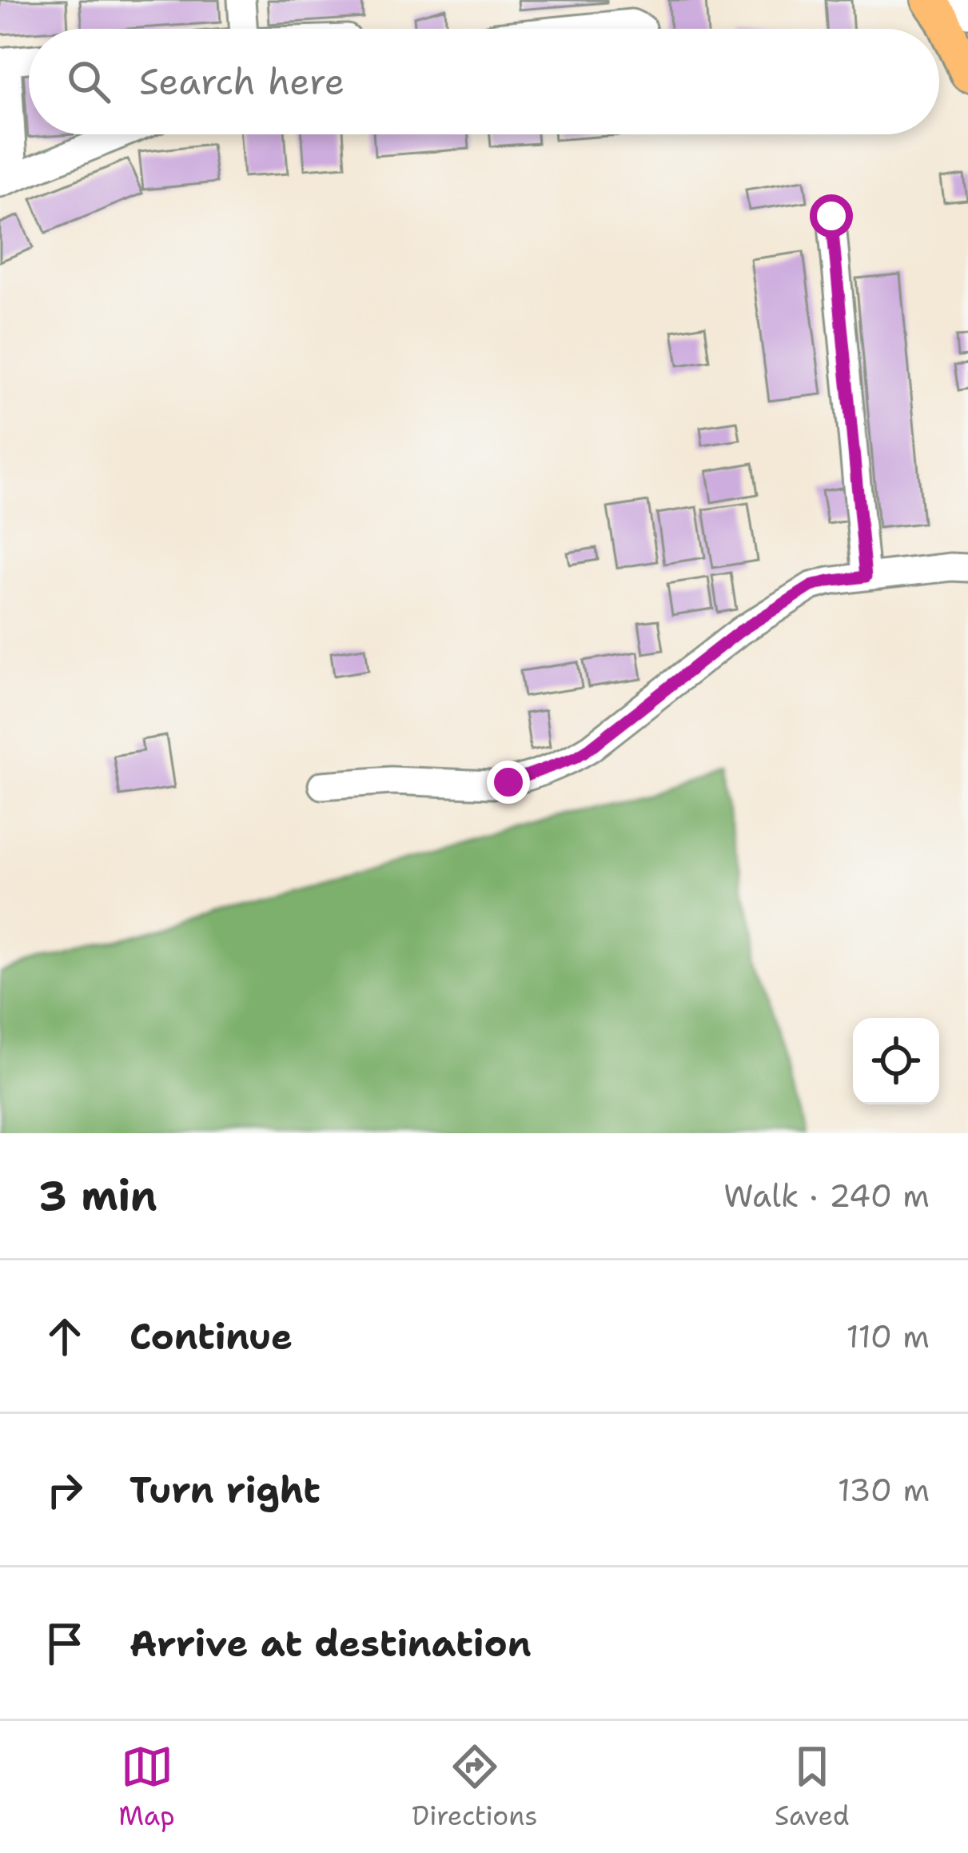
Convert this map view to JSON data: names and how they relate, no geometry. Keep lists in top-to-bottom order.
{
  "page": {
    "search": "Search here",
    "heading": ["3 min", "Walk · 240 m"],
    "list": [
      ["Continue", "110 m"],
      ["Turn right", "130 m"],
      "Arrive at destination"
    ],
    "nav": ["Map", "Directions", "Saved"]
  }
}
